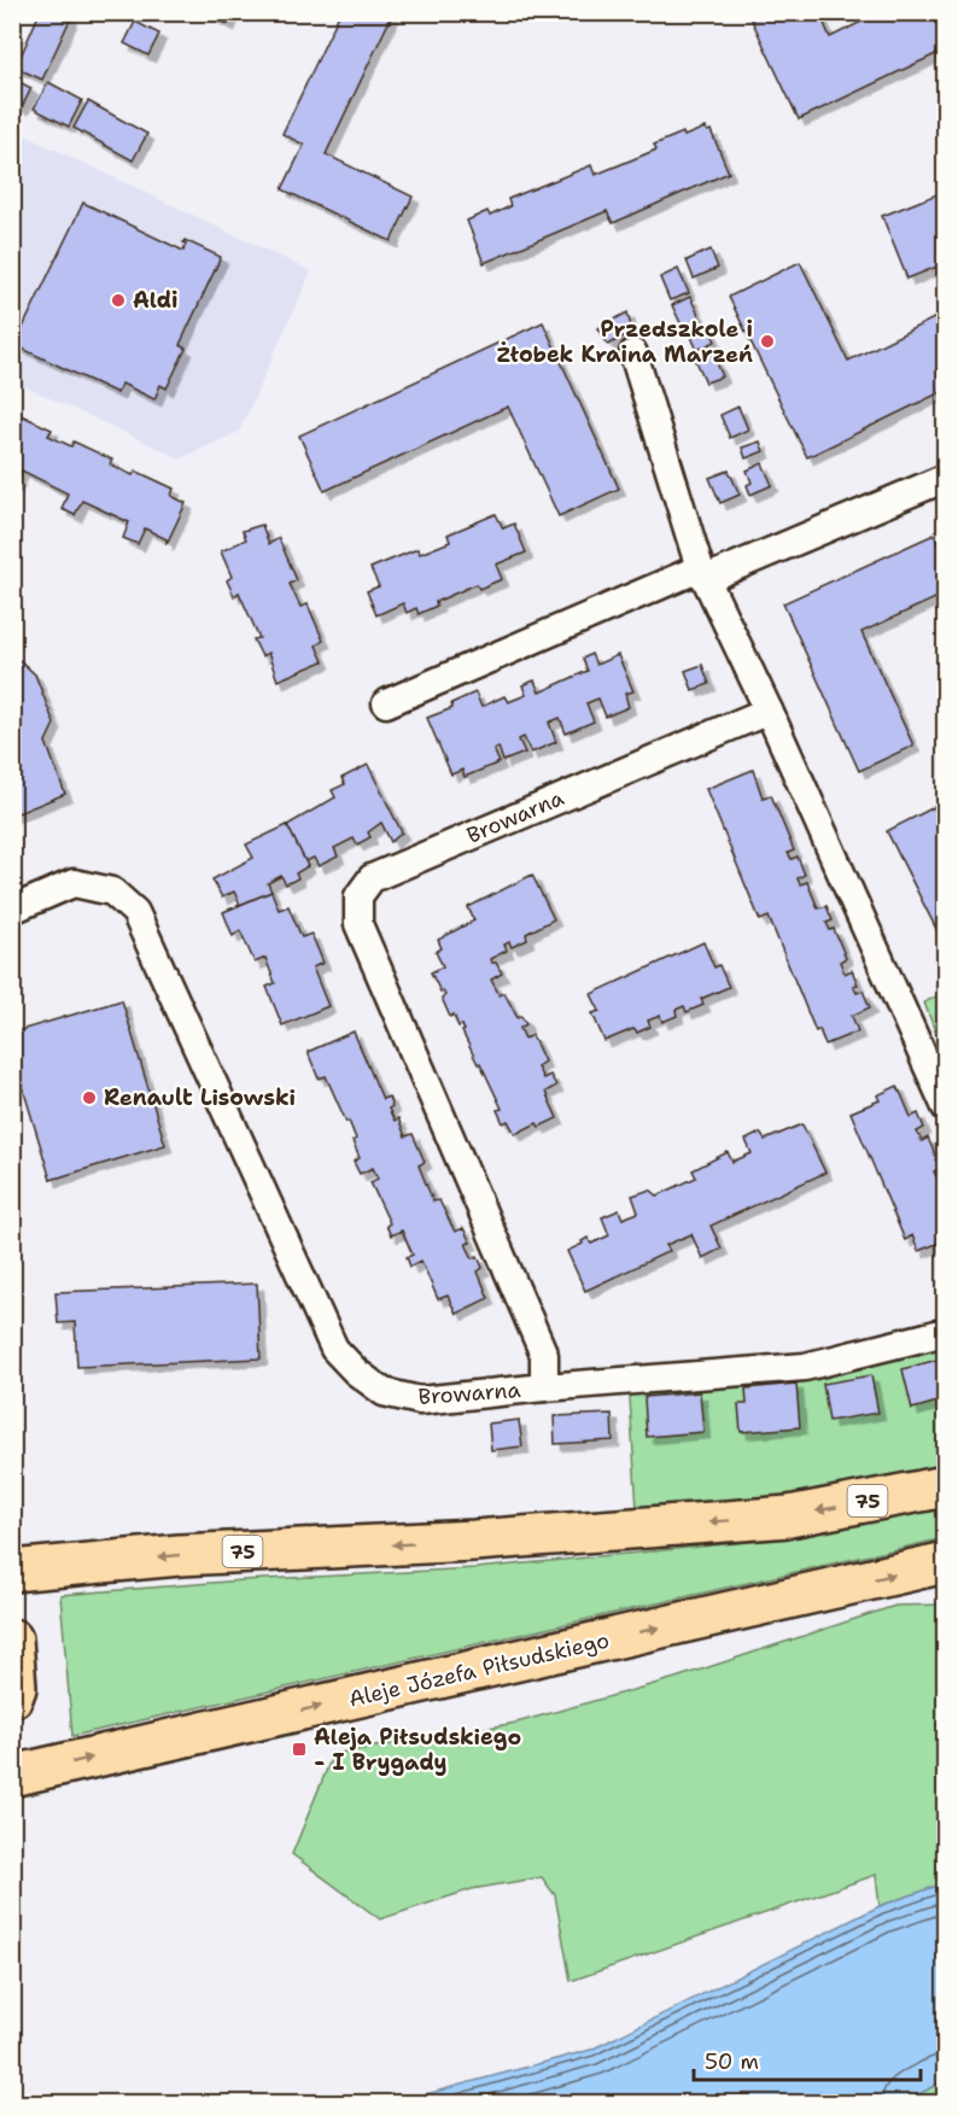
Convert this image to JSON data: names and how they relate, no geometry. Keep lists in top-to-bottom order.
{
  "streets": {
    "main road": ["75", "Aleje Józefa Piłsudskiego"],
    "street": ["Browarna"]
  },
  "places": {
    "other": ["Aldi", "Przedszkole i Żłobek Kraina Marzeń", "Renault Lisowski"],
    "transit": ["Aleja Piłsudskiego - I Brygady"]
  },
  "scale_bar": "50 m"
}
